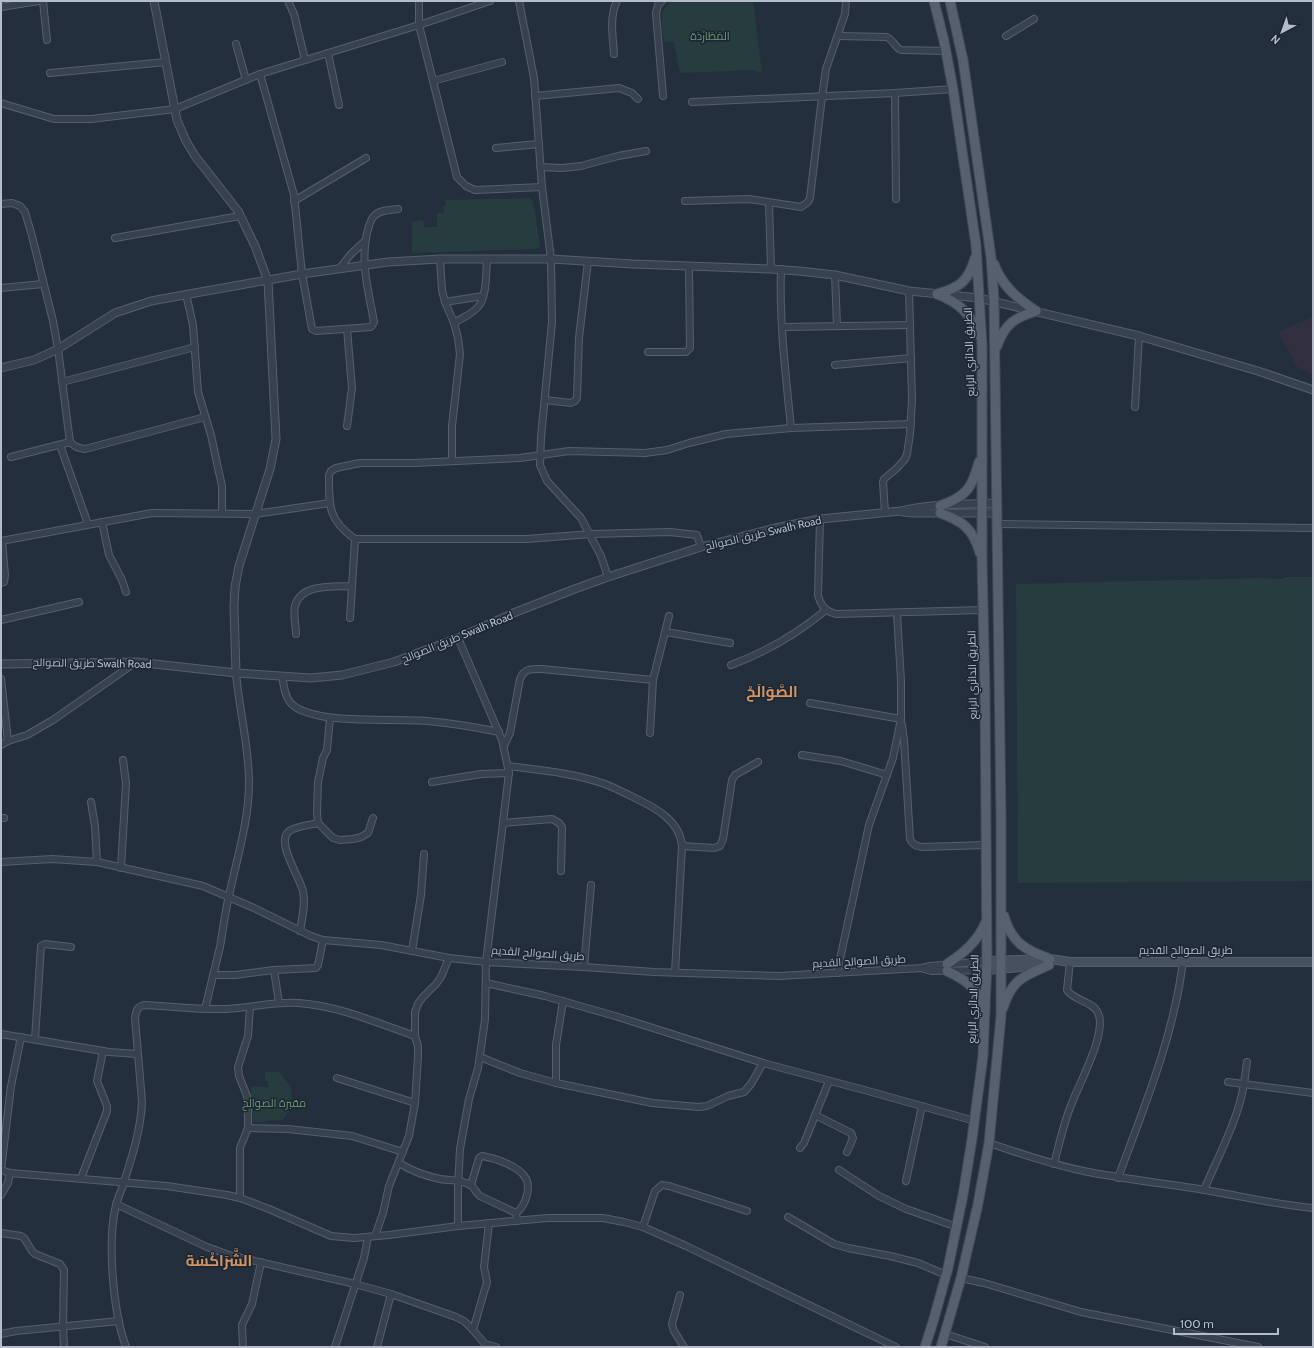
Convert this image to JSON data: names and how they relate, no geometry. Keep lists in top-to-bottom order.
{
  "streets": {
    "main road": ["الطريق الدائري الرابع", "طريق الصوالح القديم"],
    "street": ["طريق الصوالح Swalh Road"]
  },
  "crossings": [
    ["الطريق الدائري الرابع", "طريق الصوالح Swalh Road"],
    ["الطريق الدائري الرابع", "طريق الصوالح القديم"],
    ["طريق الصوالح Swalh Road", "طريق الصوالح القديم"]
  ],
  "districts": ["الصَّوَالَحْ", "الشَّرَاكْسَة"],
  "parks": ["المَطَارْدَة", "مقبرة الصوالح"],
  "scale_bar": "100 m",
  "north": "bottom left"
}
